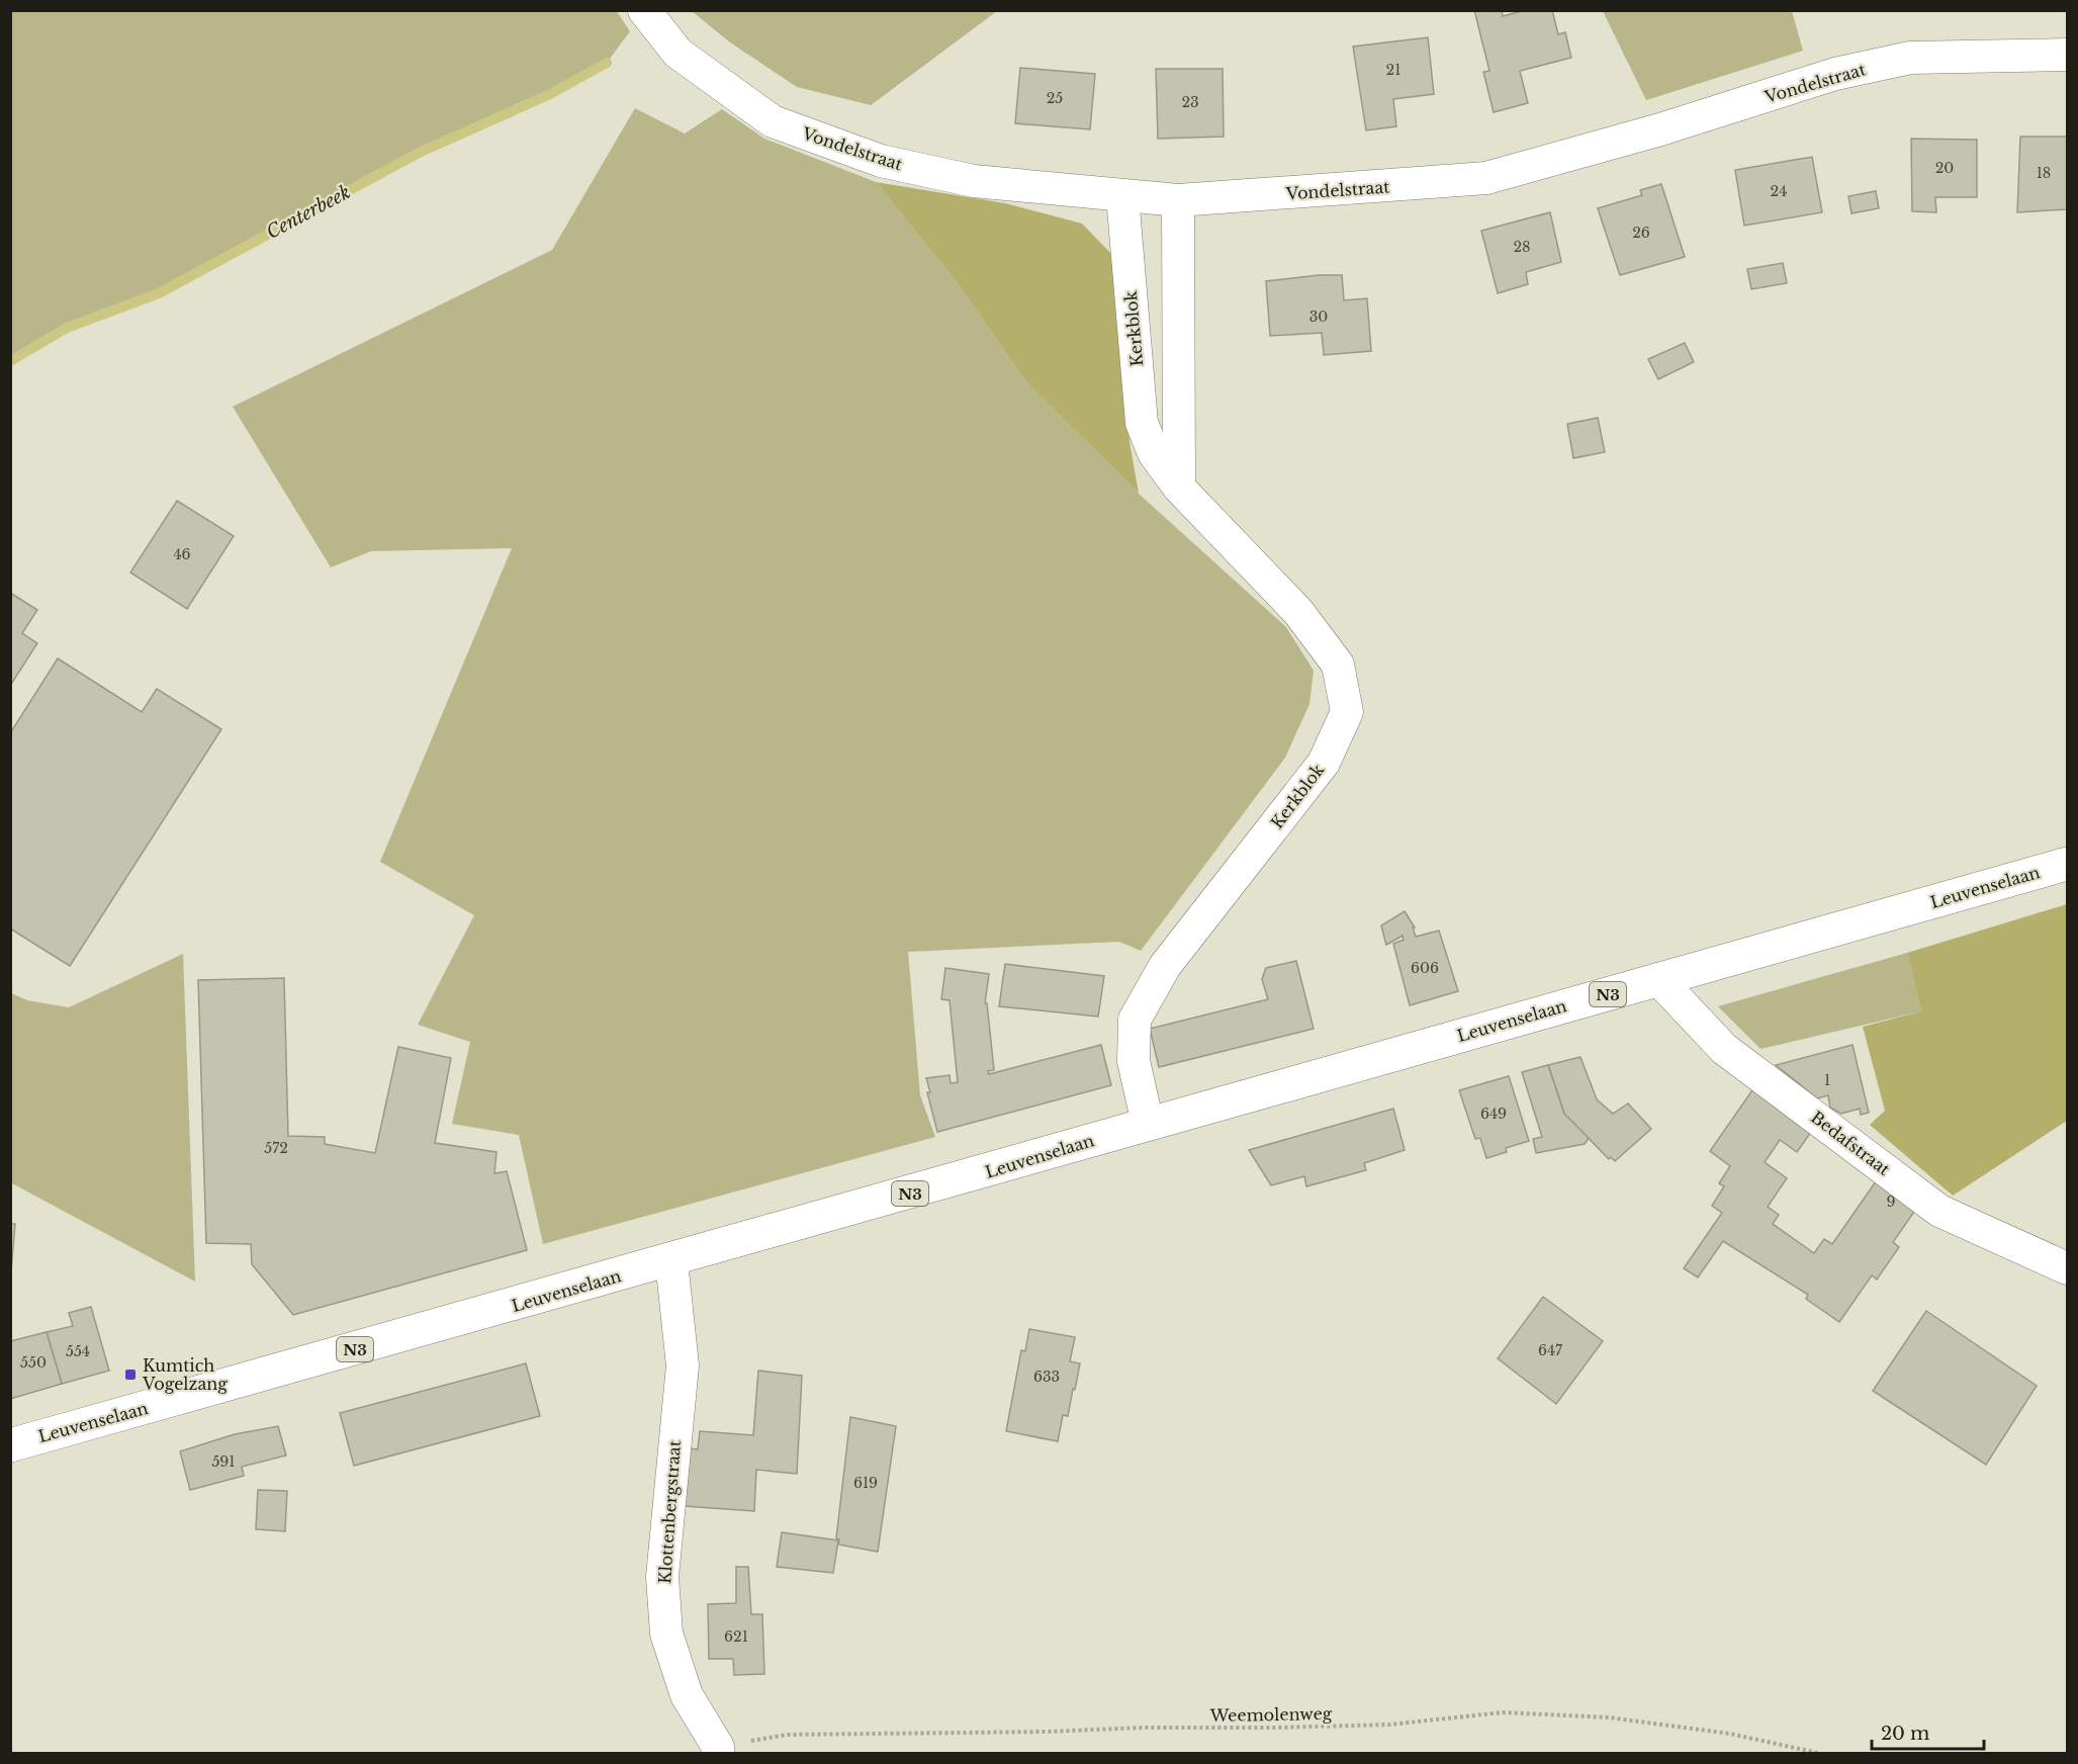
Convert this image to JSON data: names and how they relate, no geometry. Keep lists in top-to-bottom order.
{
  "streets": {
    "main road": ["Leuvenselaan", "N3"],
    "street": [
      "Vondelstraat",
      "Kerkblok",
      "Bedafstraat",
      "Klottenbergstraat"
    ],
    "path": ["Weemolenweg"]
  },
  "crossings": [
    ["Vondelstraat", "Kerkblok"],
    ["Kerkblok", "Leuvenselaan"],
    ["Leuvenselaan", "Bedafstraat"],
    ["Leuvenselaan", "Klottenbergstraat"],
    ["Klottenbergstraat", "Weemolenweg"]
  ],
  "water": ["Centerbeek"],
  "places": {
    "transit": ["Kumtich Vogelzang"]
  },
  "house_numbers": [
    "21",
    "25",
    "23",
    "20",
    "18",
    "24",
    "26",
    "28",
    "30",
    "46",
    "606",
    "1",
    "649",
    "572",
    "9",
    "647",
    "554",
    "550",
    "633",
    "591",
    "619",
    "621"
  ],
  "scale_bar": "20 m"
}
